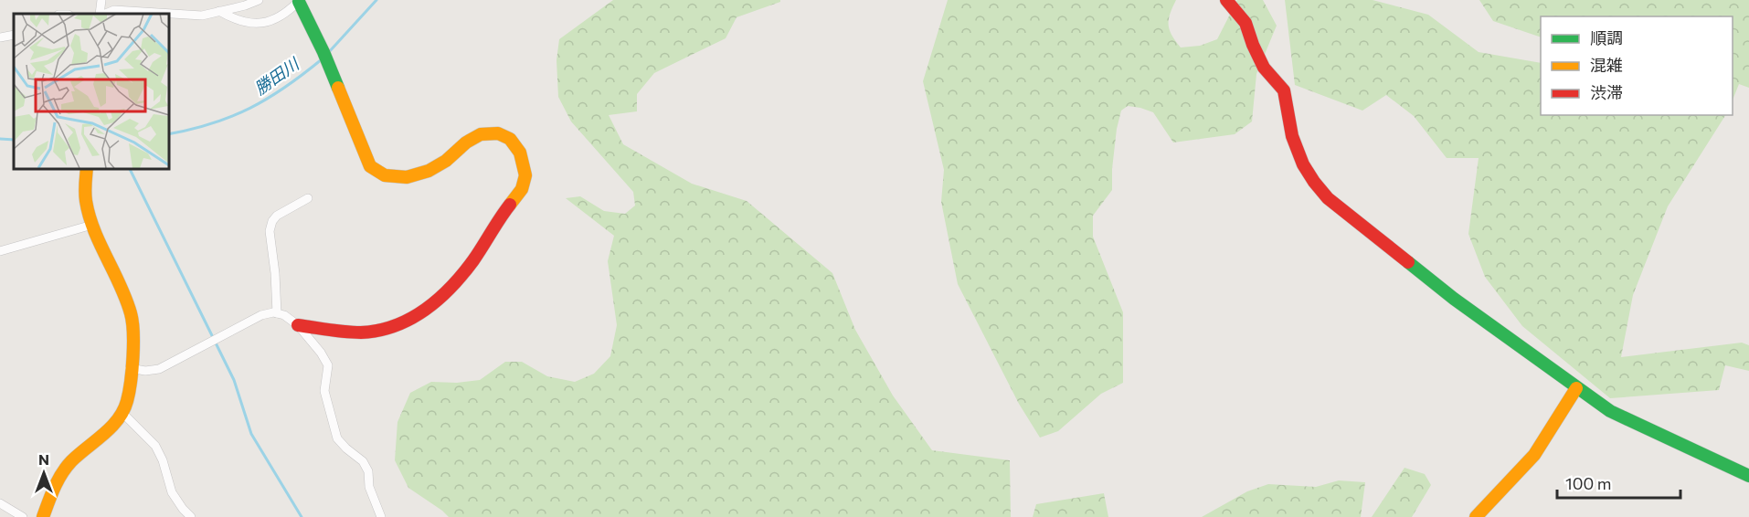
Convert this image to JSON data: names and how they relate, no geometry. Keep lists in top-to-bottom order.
{
  "water": ["勝田川"],
  "legend": ["順調", "混雑", "渋滞"],
  "scale_bar": "100 m",
  "north": "top"
}
